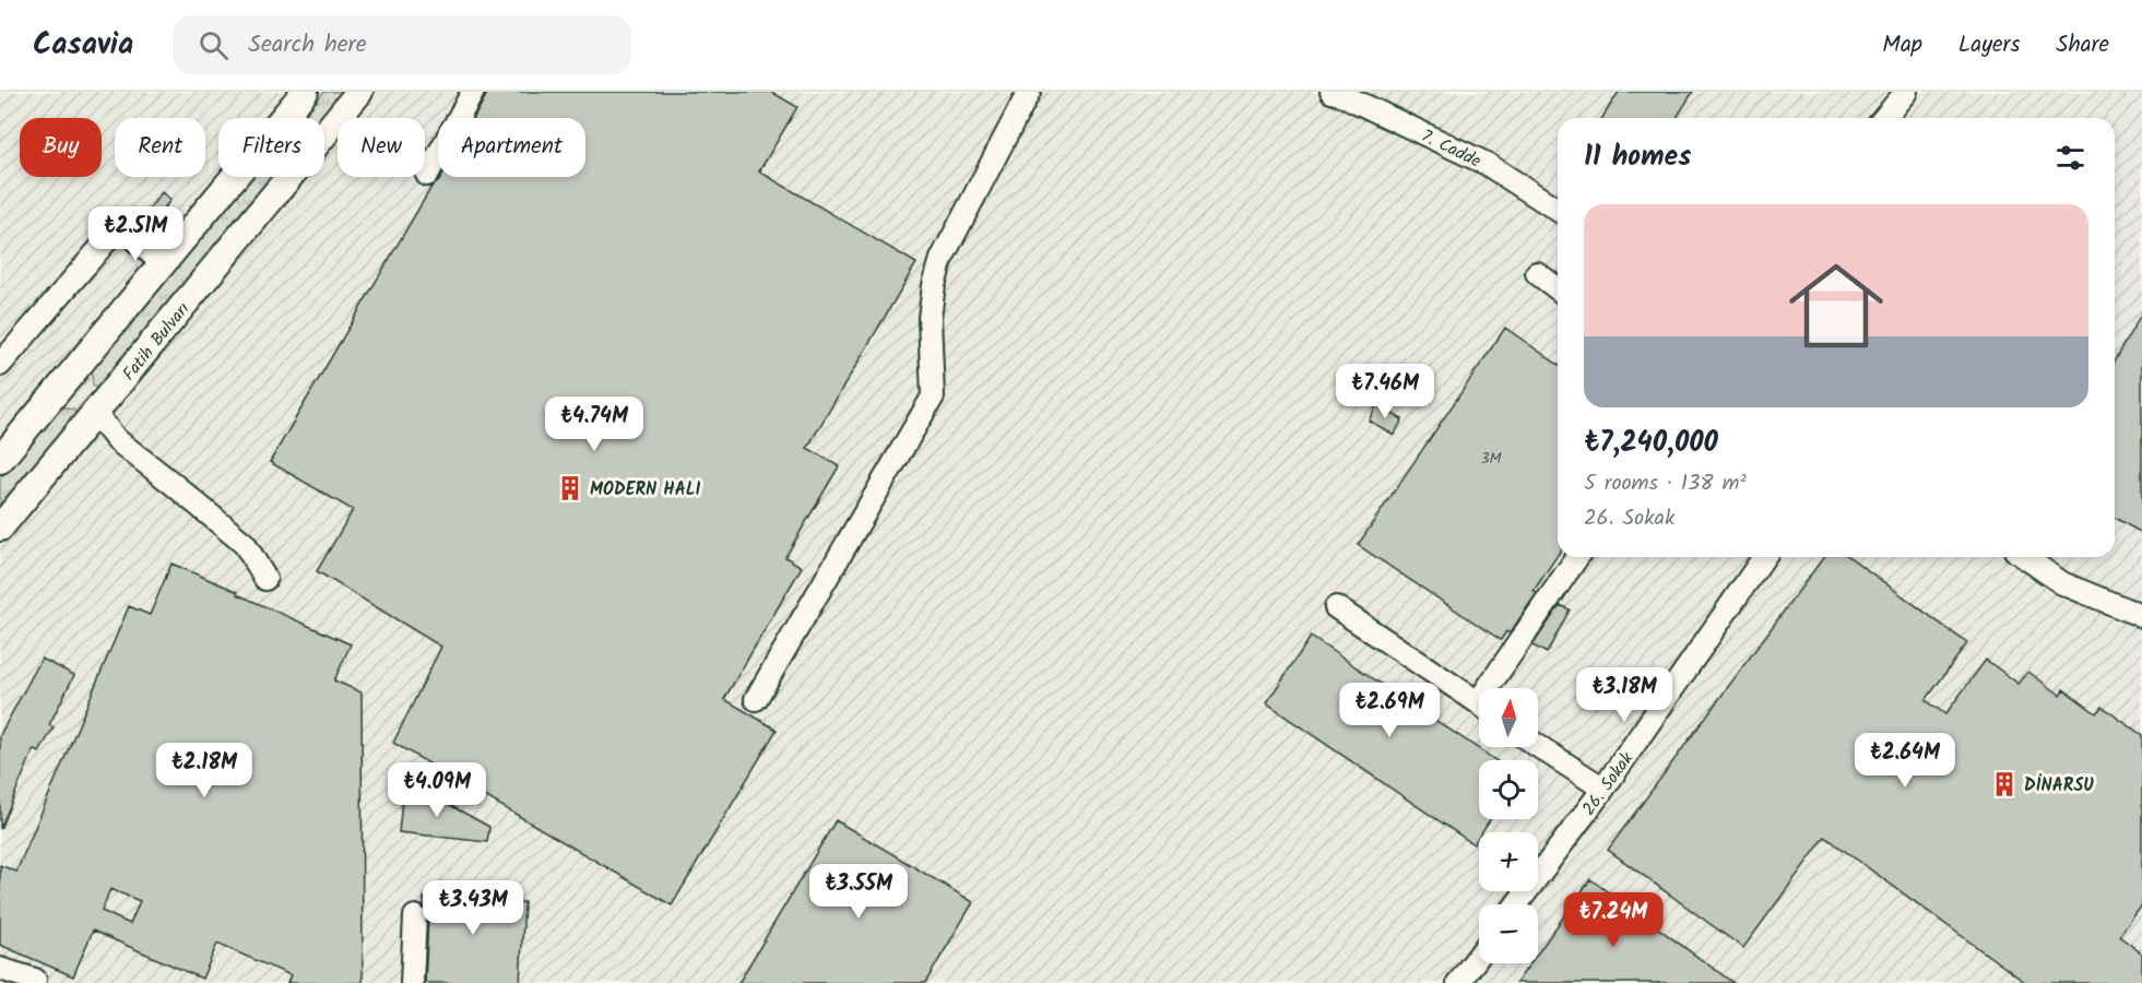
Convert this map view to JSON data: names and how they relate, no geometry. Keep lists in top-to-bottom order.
{
  "streets": {
    "main road": ["Fatih Bulvarı"],
    "street": ["7. Cadde", "26. Sokak"]
  },
  "places": {
    "building": ["MODERN HALI", "DİNARSU"]
  },
  "house_numbers": ["3M"],
  "north": "top",
  "page": {
    "header": "Casavia",
    "search": "Search here",
    "nav": ["Map", "Layers", "Share"],
    "chip": [
      "Buy",
      "Rent",
      "Filters",
      "New",
      "Apartment"
    ],
    "heading": "11 homes",
    "list": [
      {
        "name": "₺7,240,000",
        "note": "5 rooms · 138 m² · 26. Sokak"
      }
    ],
    "price": [
      "₺2.51M",
      "₺7.46M",
      "₺4.74M",
      "₺3.18M",
      "₺2.69M",
      "₺2.64M",
      "₺2.18M",
      "₺4.09M",
      "₺3.55M",
      "₺3.43M",
      "₺7.24M"
    ],
    "map_buttons": ["+", "−"]
  }
}
